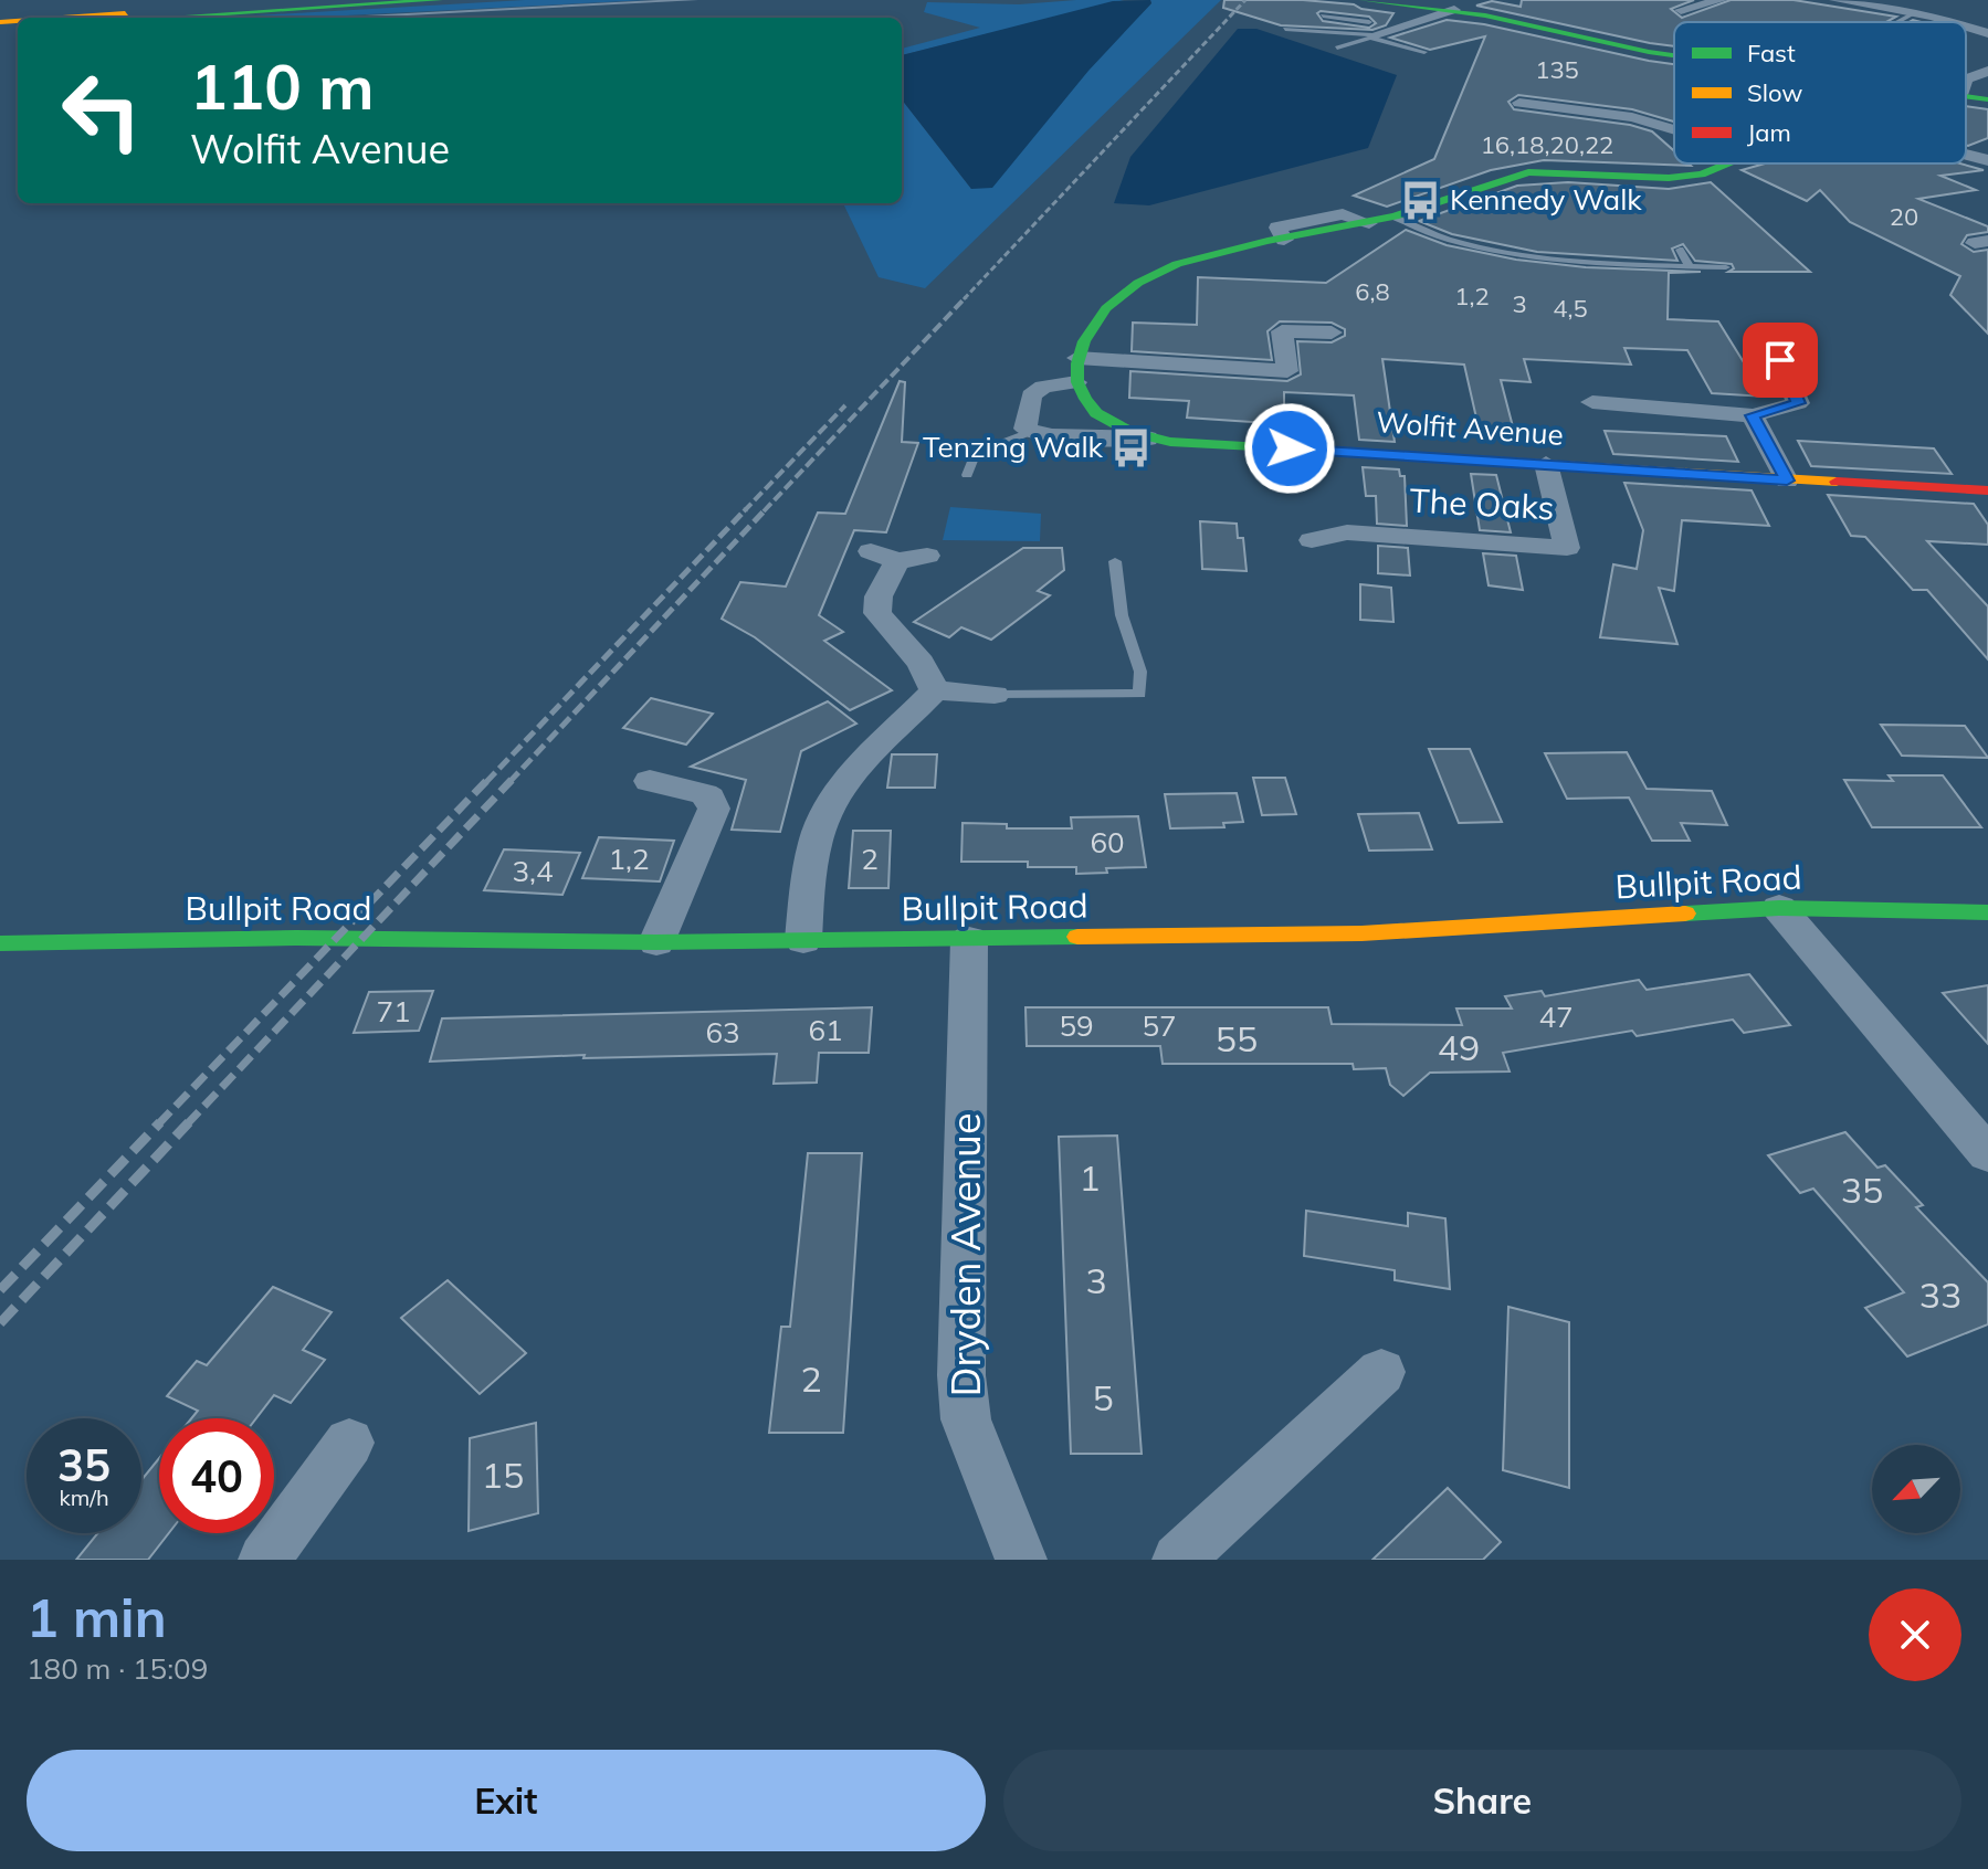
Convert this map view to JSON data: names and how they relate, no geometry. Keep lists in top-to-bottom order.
{
  "streets": {
    "main road": ["Wolfit Avenue", "Bullpit Road"],
    "street": ["The Oaks", "Dryden Avenue"]
  },
  "crossings": [
    ["Wolfit Avenue", "The Oaks"],
    ["Bullpit Road", "Dryden Avenue"]
  ],
  "places": {
    "bus stop": ["Kennedy Walk", "Tenzing Walk"]
  },
  "house_numbers": [
    "135",
    "16,18,20,22",
    "20",
    "6,8",
    "1,2",
    "3",
    "4,5",
    "60",
    "1,2",
    "2",
    "3,4",
    "71",
    "47",
    "59",
    "57",
    "61",
    "63",
    "55",
    "49",
    "1",
    "35",
    "3",
    "33",
    "2",
    "5",
    "15"
  ],
  "legend": ["Fast", "Slow", "Jam"],
  "north": "bottom left",
  "page": {
    "turn": ["110 m", "Wolfit Avenue"],
    "speed": "35 km/h",
    "limit": "40",
    "heading": ["1 min", "180 m · 15:09"],
    "buttons": ["Exit", "Share"]
  }
}
